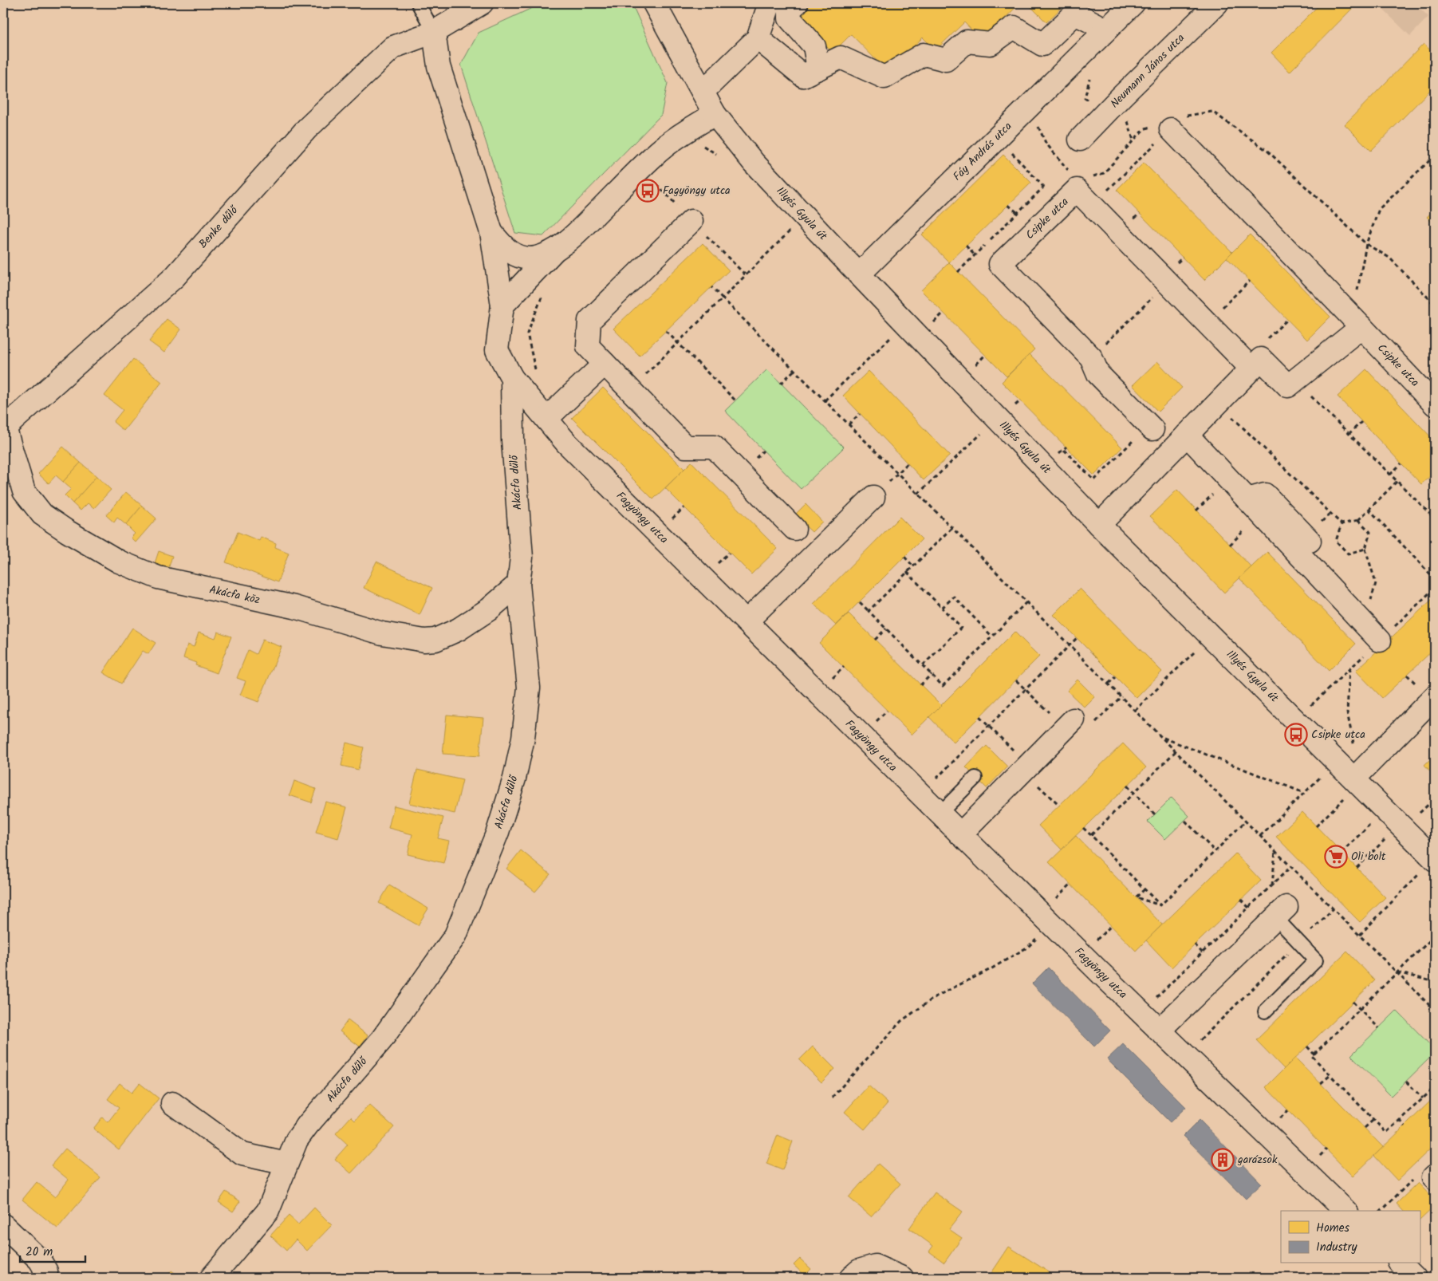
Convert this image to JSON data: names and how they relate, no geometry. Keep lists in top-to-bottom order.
{
  "streets": {
    "street": [
      "Neumann János utca",
      "Fáy András utca",
      "Illyés Gyula út",
      "Csipke utca",
      "Benke dűlő",
      "Akácfa dűlő",
      "Fagyöngy utca",
      "Akácfa köz"
    ]
  },
  "crossings": [
    ["Fáy András utca", "Illyés Gyula út"],
    ["Benke dűlő", "Akácfa köz"],
    ["Akácfa dűlő", "Fagyöngy utca"],
    ["Akácfa dűlő", "Akácfa köz"]
  ],
  "places": {
    "bus stop": ["Fagyöngy utca", "Csipke utca"],
    "supermarket": ["Oli bolt"],
    "building": ["garázsok"]
  },
  "legend": ["Homes", "Industry"],
  "scale_bar": "20 m"
}
